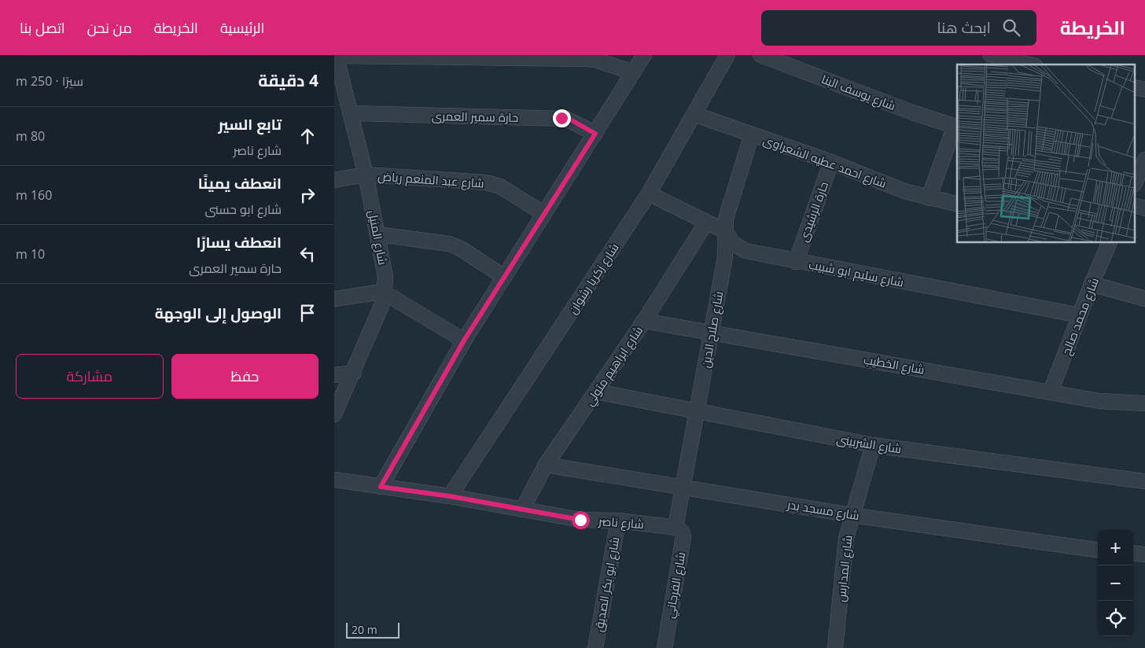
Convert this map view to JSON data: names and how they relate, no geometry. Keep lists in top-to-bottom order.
{
  "streets": {
    "street": [
      "شارع يوسف البنا",
      "حارة سمير العمرى",
      "شارع احمد عطيه الشعراوى",
      "شارع عبد المنعم رياض",
      "حارة الرشيدى",
      "شارع المنيل",
      "شارع سليم ابو شبيب",
      "شارع زكريا رشوان",
      "شارع محمد صالح",
      "شارع صلاح الدين",
      "شارع الخطيب",
      "شارع ابراهيم متولي",
      "شارع الشربينى",
      "شارع مسجد بدر",
      "شارع ناصر",
      "شارع المدارس",
      "شارع ابو بكر الصديق",
      "شارع الفرجاني"
    ]
  },
  "crossings": [
    ["حارة سمير العمرى", "شارع المنيل"],
    ["شارع احمد عطيه الشعراوى", "حارة الرشيدى"],
    ["شارع احمد عطيه الشعراوى", "شارع زكريا رشوان"],
    ["شارع احمد عطيه الشعراوى", "شارع صلاح الدين"],
    ["شارع عبد المنعم رياض", "شارع المنيل"],
    ["حارة الرشيدى", "شارع سليم ابو شبيب"],
    ["شارع سليم ابو شبيب", "شارع زكريا رشوان"],
    ["شارع سليم ابو شبيب", "شارع محمد صالح"],
    ["شارع سليم ابو شبيب", "شارع صلاح الدين"],
    ["شارع سليم ابو شبيب", "شارع ابراهيم متولي"],
    ["شارع زكريا رشوان", "شارع ناصر"],
    ["شارع محمد صالح", "شارع الخطيب"],
    ["شارع صلاح الدين", "شارع الخطيب"],
    ["شارع صلاح الدين", "شارع الشربينى"],
    ["شارع صلاح الدين", "شارع مسجد بدر"],
    ["شارع صلاح الدين", "شارع ناصر"],
    ["شارع صلاح الدين", "شارع الفرجاني"],
    ["شارع الخطيب", "شارع ابراهيم متولي"],
    ["شارع ابراهيم متولي", "شارع الشربينى"],
    ["شارع ابراهيم متولي", "شارع مسجد بدر"],
    ["شارع ابراهيم متولي", "شارع ناصر"],
    ["شارع الشربينى", "شارع المدارس"],
    ["شارع مسجد بدر", "شارع المدارس"],
    ["شارع ناصر", "شارع ابو بكر الصديق"],
    ["شارع ناصر", "شارع الفرجاني"]
  ],
  "scale_bar": "20 m",
  "page": {
    "header": "الخريطة",
    "search": "ابحث هنا",
    "nav": [
      "الرئيسية",
      "الخريطة",
      "من نحن",
      "اتصل بنا"
    ],
    "heading": ["4 دقيقة", "سيرًا · 250 m"],
    "list": [
      ["تابع السير", "شارع ناصر", "80 m"],
      ["انعطف يمينًا", "شارع ابو حسنى", "160 m"],
      ["انعطف يسارًا", "حارة سمير العمرى", "10 m"],
      "الوصول إلى الوجهة"
    ],
    "buttons": ["حفظ", "مشاركة"],
    "map_buttons": ["+", "−"],
    "scale": "20 m"
  }
}
